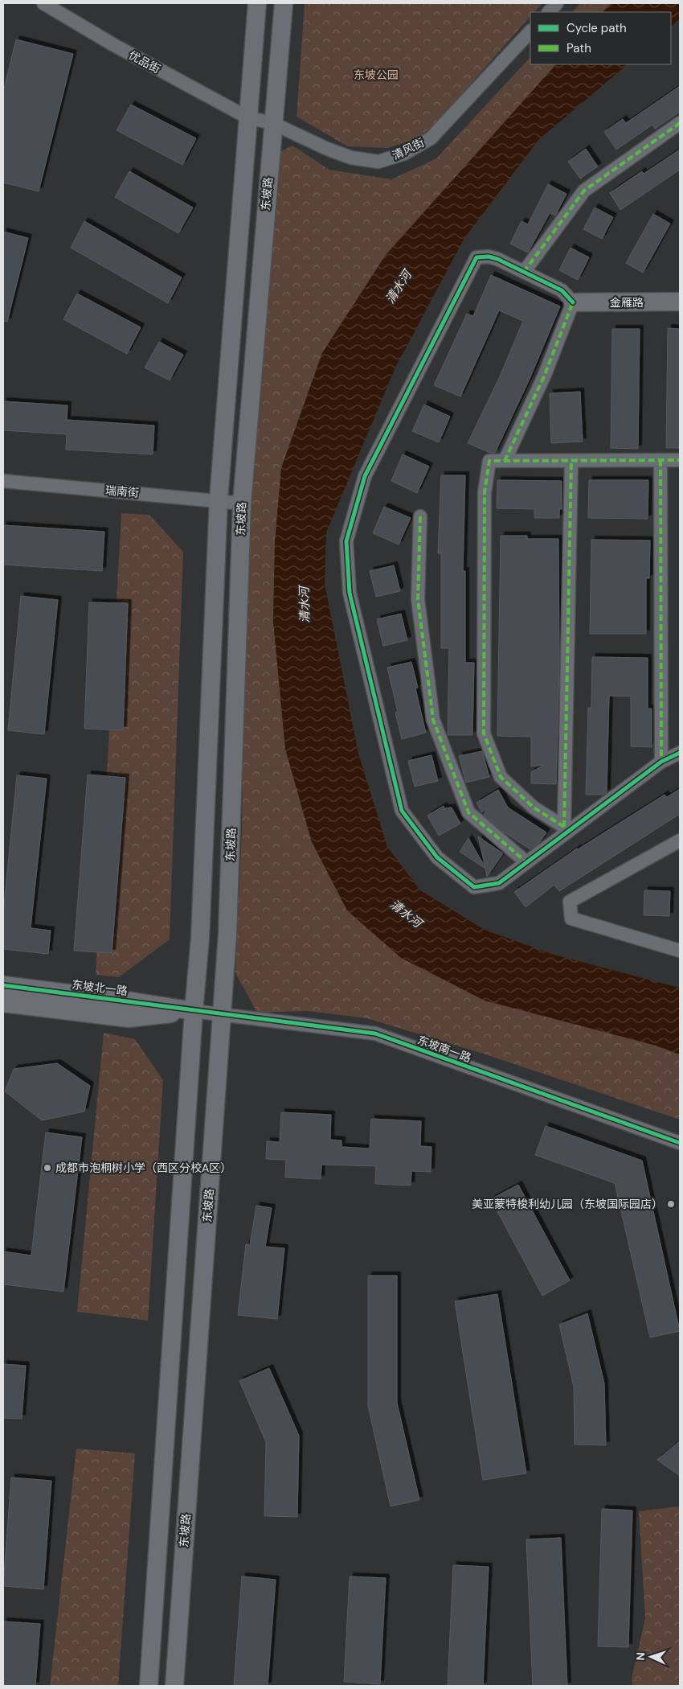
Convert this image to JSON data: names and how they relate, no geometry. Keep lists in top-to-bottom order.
{
  "streets": {
    "main road": ["东坡路", "金雁路", "东坡北一路"],
    "street": [
      "优品街",
      "清风街",
      "瑞南街",
      "东坡南一路"
    ]
  },
  "crossings": [
    ["优品街", "清风街"],
    ["优品街", "东坡路"],
    ["清风街", "东坡路"],
    ["东坡路", "瑞南街"],
    ["东坡路", "东坡北一路"],
    ["东坡路", "东坡南一路"],
    ["东坡北一路", "东坡南一路"]
  ],
  "water": ["清水河"],
  "parks": ["东坡公园"],
  "places": ["成都市泡桐树小学（西区分校A区）", "美亚蒙特梭利幼儿园（东坡国际园店）"],
  "legend": ["Cycle path", "Path"],
  "north": "left"
}
